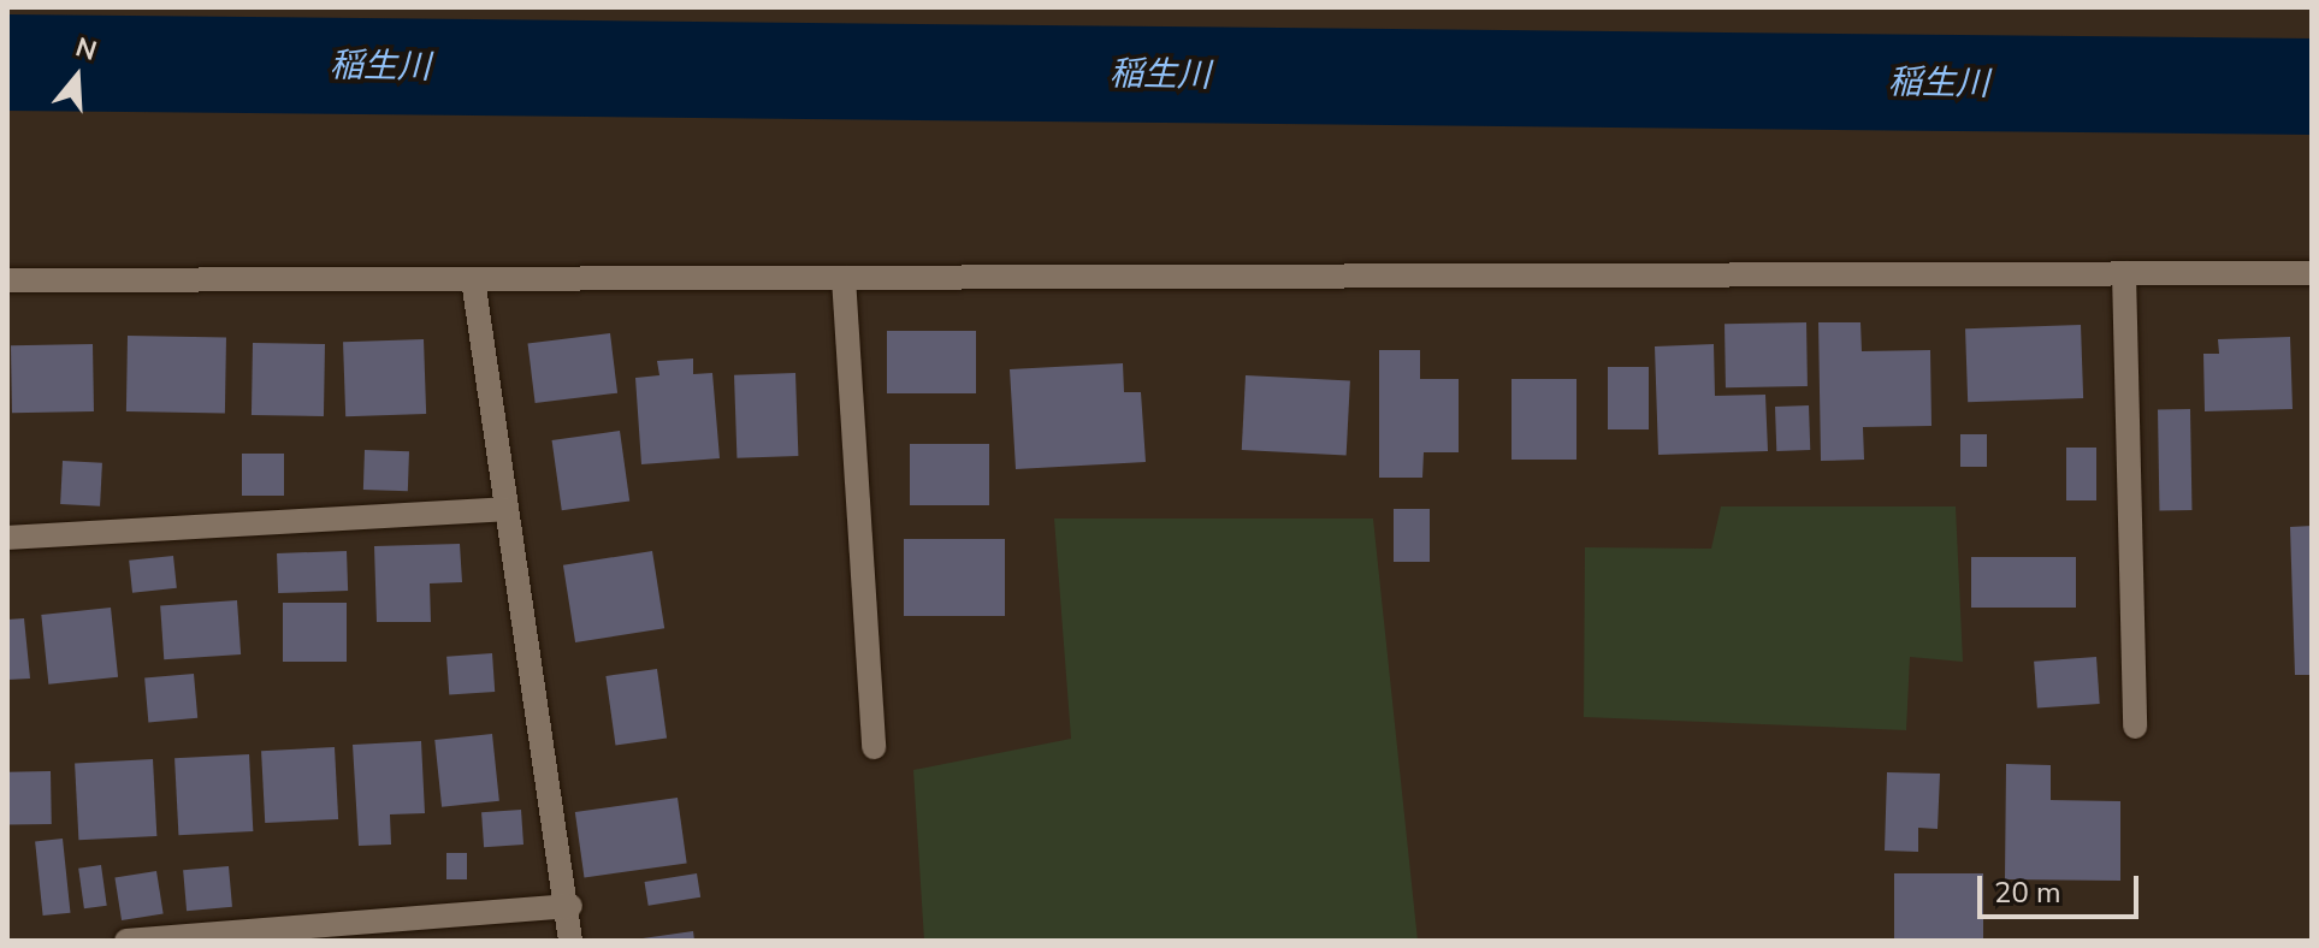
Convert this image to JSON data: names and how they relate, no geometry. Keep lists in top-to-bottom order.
{
  "water": ["稲生川"],
  "scale_bar": "20 m",
  "north": "top"
}
